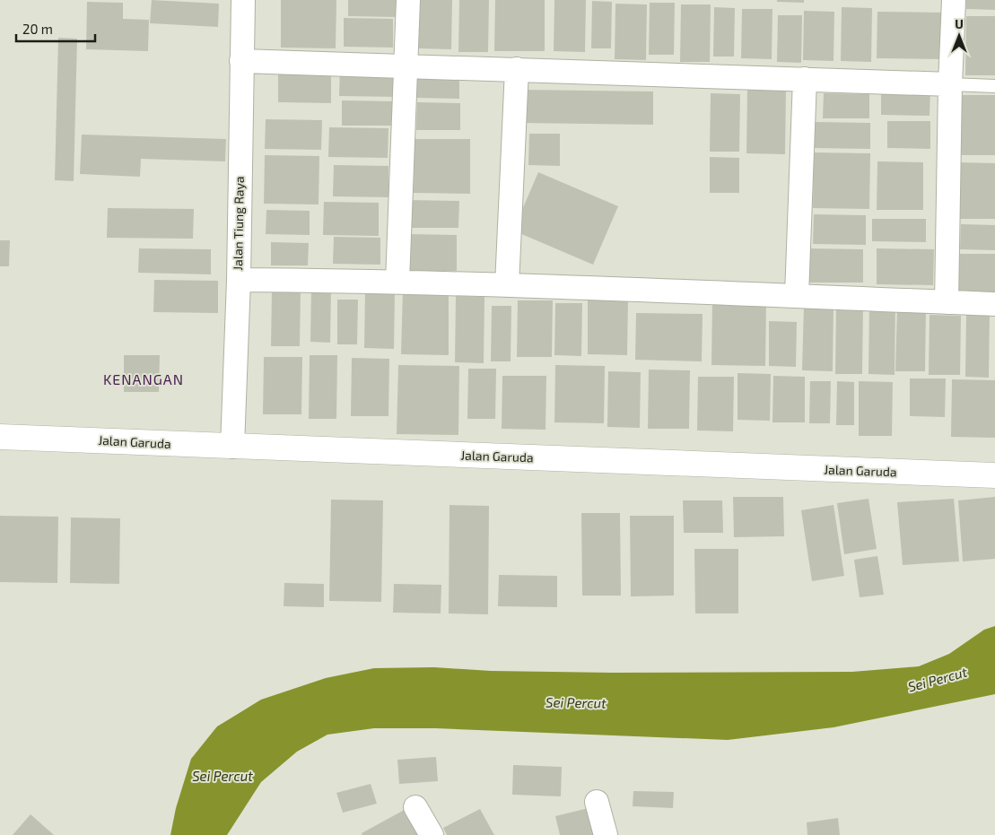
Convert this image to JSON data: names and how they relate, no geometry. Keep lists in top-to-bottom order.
{
  "streets": {
    "street": ["Jalan Tiung Raya", "Jalan Garuda"]
  },
  "crossings": [
    ["Jalan Tiung Raya", "Jalan Garuda"]
  ],
  "districts": ["KENANGAN"],
  "water": ["Sei Percut"],
  "scale_bar": "20 m",
  "north": "top"
}
